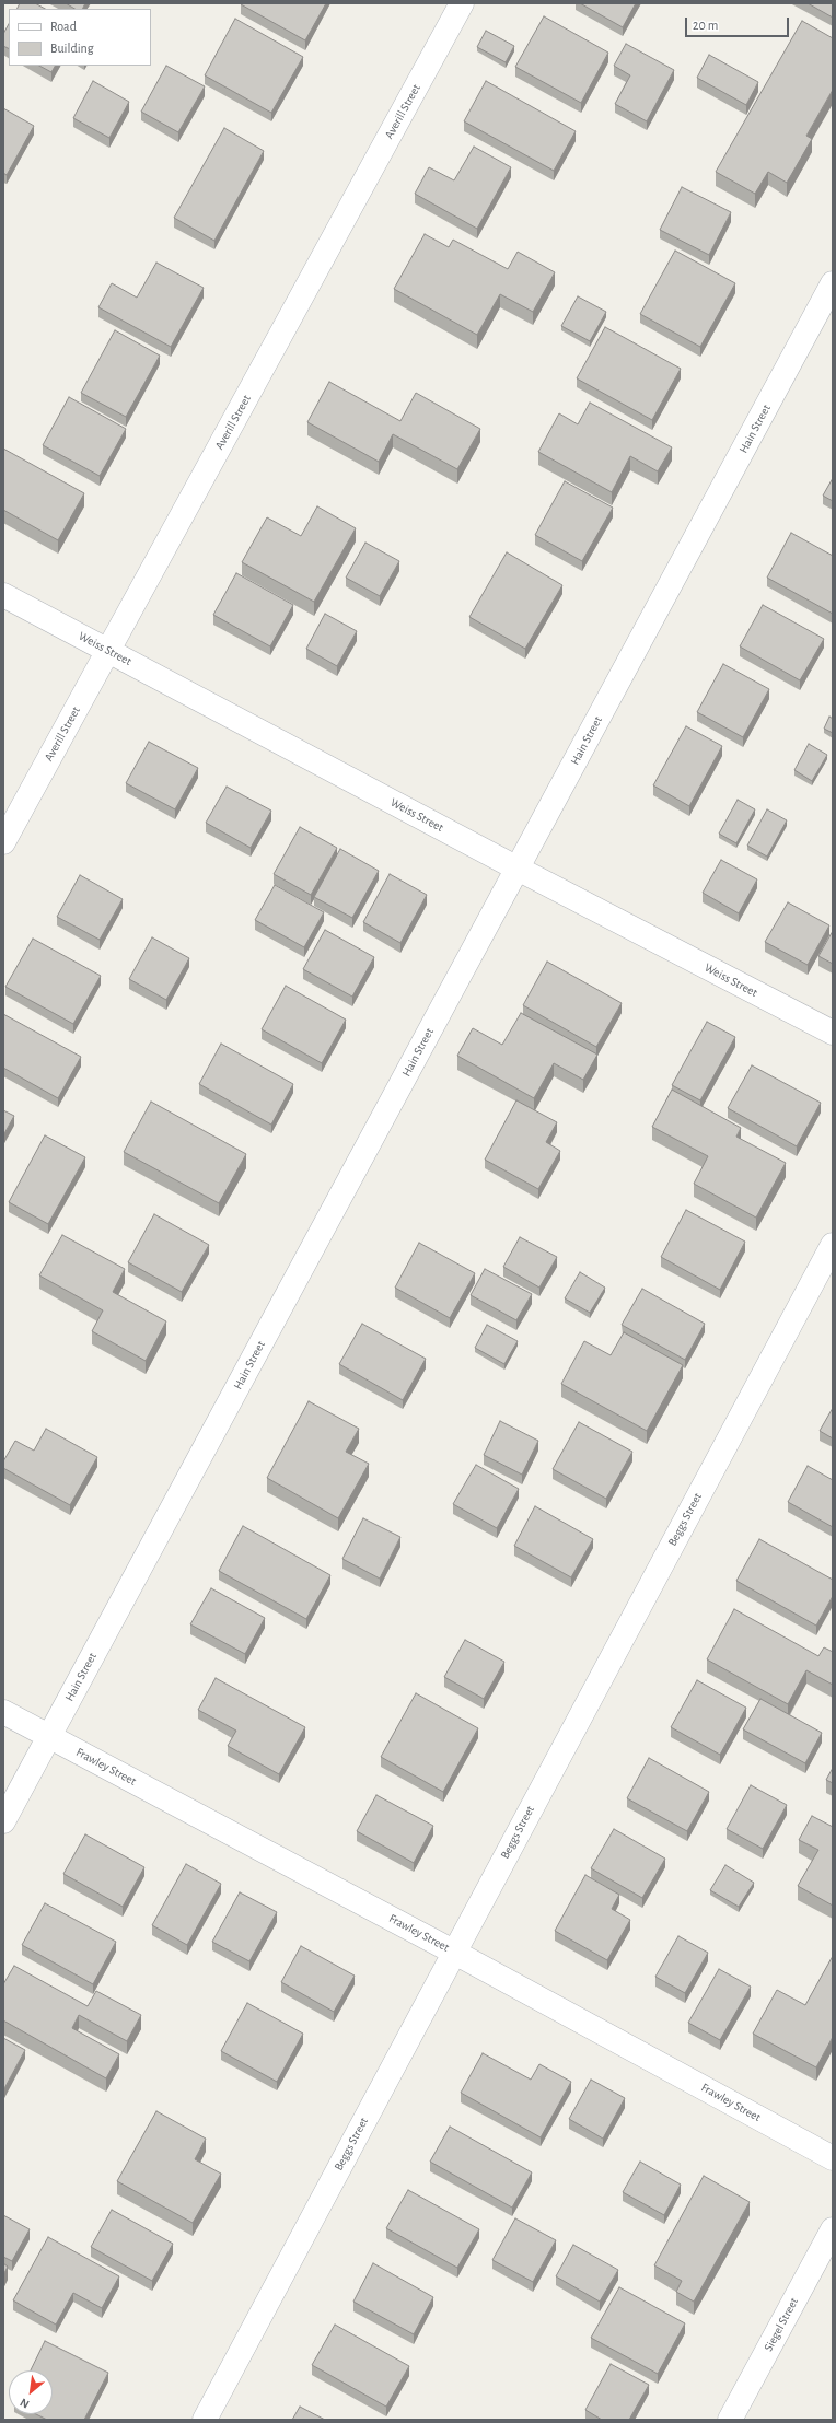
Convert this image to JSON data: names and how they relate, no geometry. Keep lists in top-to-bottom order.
{
  "streets": {
    "street": [
      "Averill Street",
      "Hain Street",
      "Weiss Street",
      "Beggs Street",
      "Frawley Street",
      "Siegel Street"
    ]
  },
  "crossings": [
    ["Averill Street", "Weiss Street"],
    ["Hain Street", "Weiss Street"],
    ["Hain Street", "Frawley Street"],
    ["Beggs Street", "Frawley Street"]
  ],
  "legend": ["Road", "Building"],
  "scale_bar": "20 m",
  "north": "bottom left"
}
